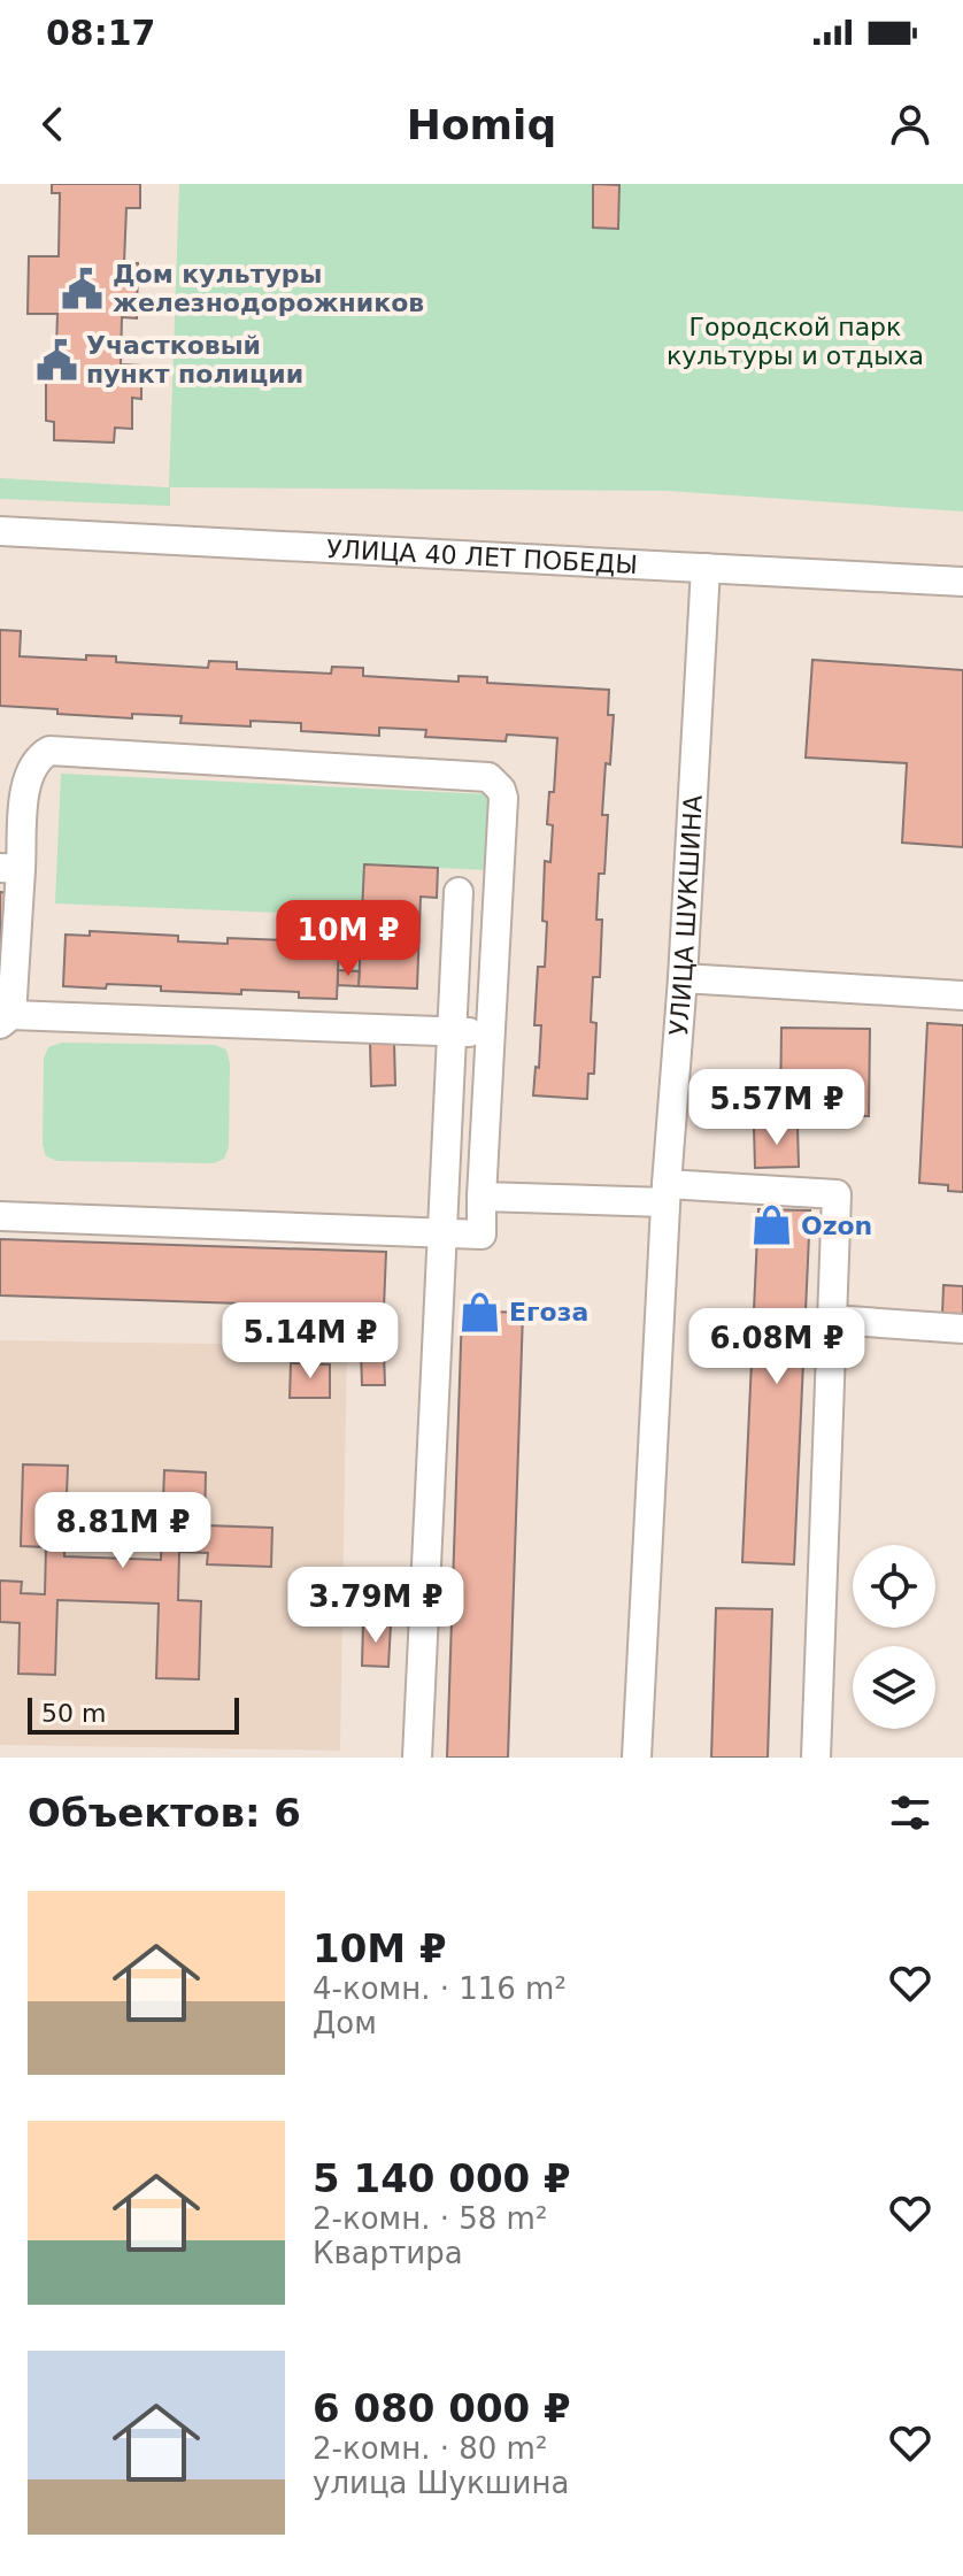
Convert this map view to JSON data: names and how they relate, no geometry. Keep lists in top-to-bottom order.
{
  "streets": {
    "street": ["УЛИЦА 40 ЛЕТ ПОБЕДЫ", "УЛИЦА ШУКШИНА"]
  },
  "crossings": [
    ["УЛИЦА 40 ЛЕТ ПОБЕДЫ", "УЛИЦА ШУКШИНА"]
  ],
  "parks": ["Городской парк культуры и отдыха"],
  "places": {
    "public building": ["Дом культуры железнодорожников", "Участковый пункт полиции"],
    "shop": ["Ozon", "Егоза"]
  },
  "scale_bar": "50 m",
  "page": {
    "status": "08:17",
    "header": "Homiq",
    "price": [
      "10M ₽",
      "5.57M ₽",
      "5.14M ₽",
      "6.08M ₽",
      "8.81M ₽",
      "3.79M ₽"
    ],
    "scale": "50 m",
    "heading": "Объектов: 6",
    "list": [
      {
        "name": "10M ₽",
        "note": "4-комн. · 116 m² · Дом"
      },
      {
        "name": "5 140 000 ₽",
        "note": "2-комн. · 58 m² · Квартира"
      },
      {
        "name": "6 080 000 ₽",
        "note": "2-комн. · 80 m² · улица Шукшина"
      }
    ]
  }
}
